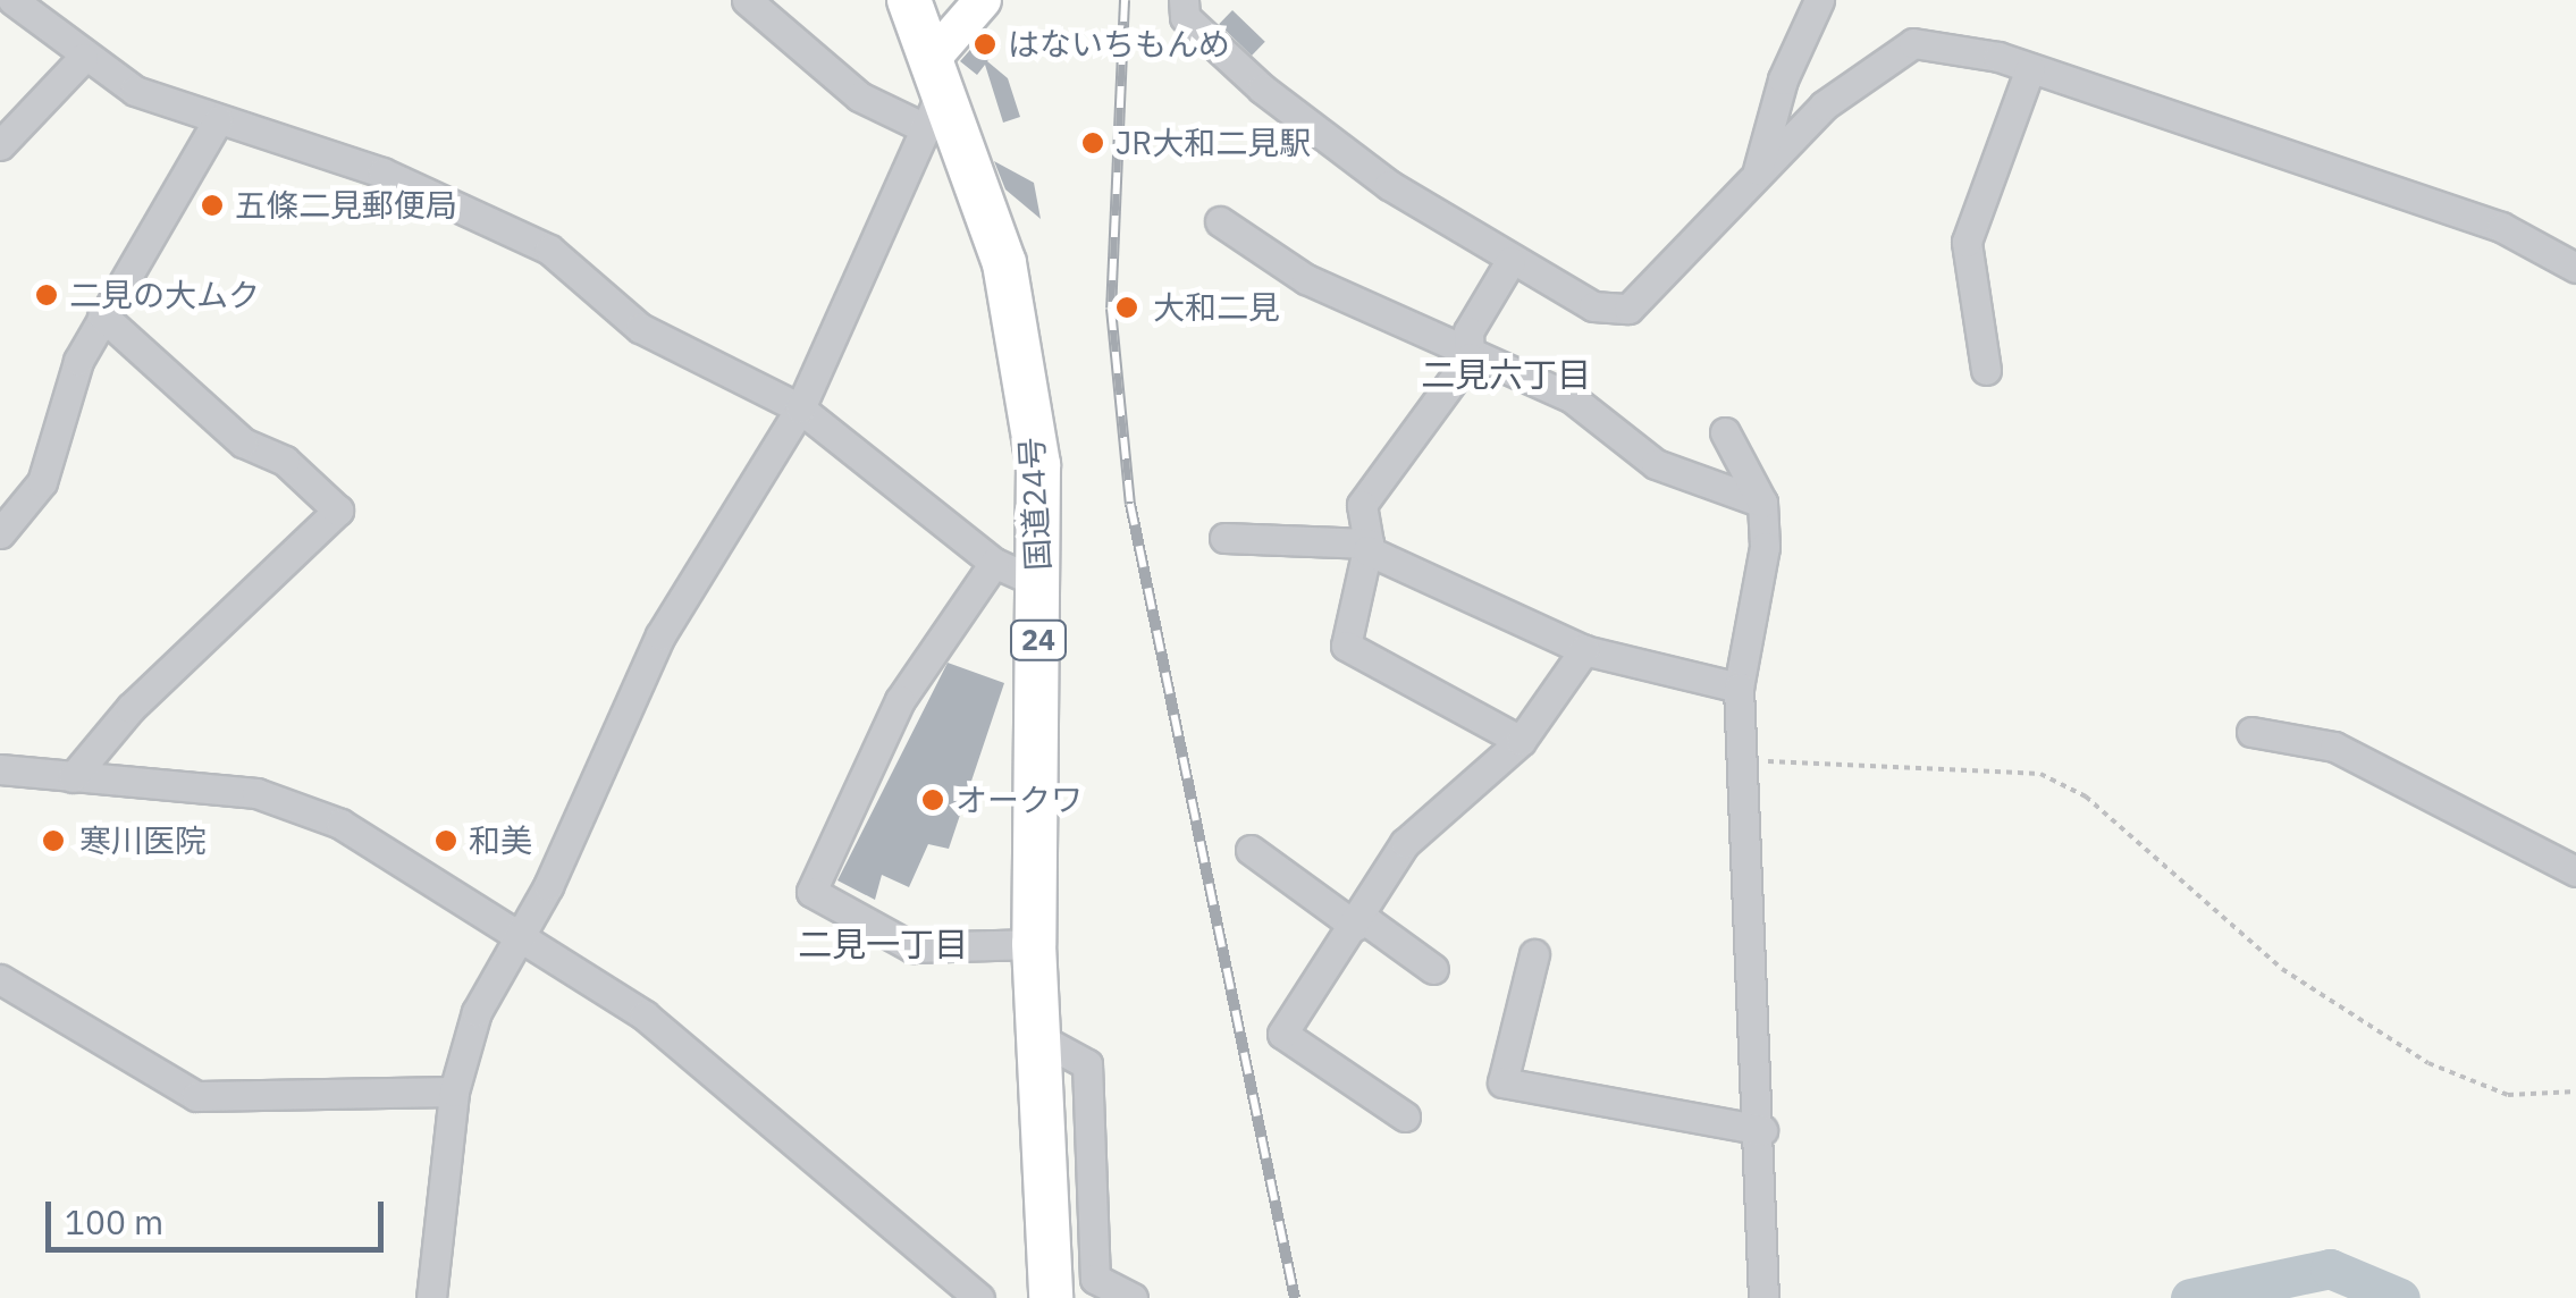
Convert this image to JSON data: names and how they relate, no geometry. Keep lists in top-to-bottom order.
{
  "streets": {
    "highway": ["国道24号", "24"]
  },
  "districts": ["二見六丁目", "二見一丁目"],
  "places": [
    "はないちもんめ",
    "JR大和二見駅",
    "五條二見郵便局",
    "二見の大ムク",
    "大和二見",
    "オークワ",
    "寒川医院",
    "和美"
  ],
  "scale_bar": "100 m"
}
